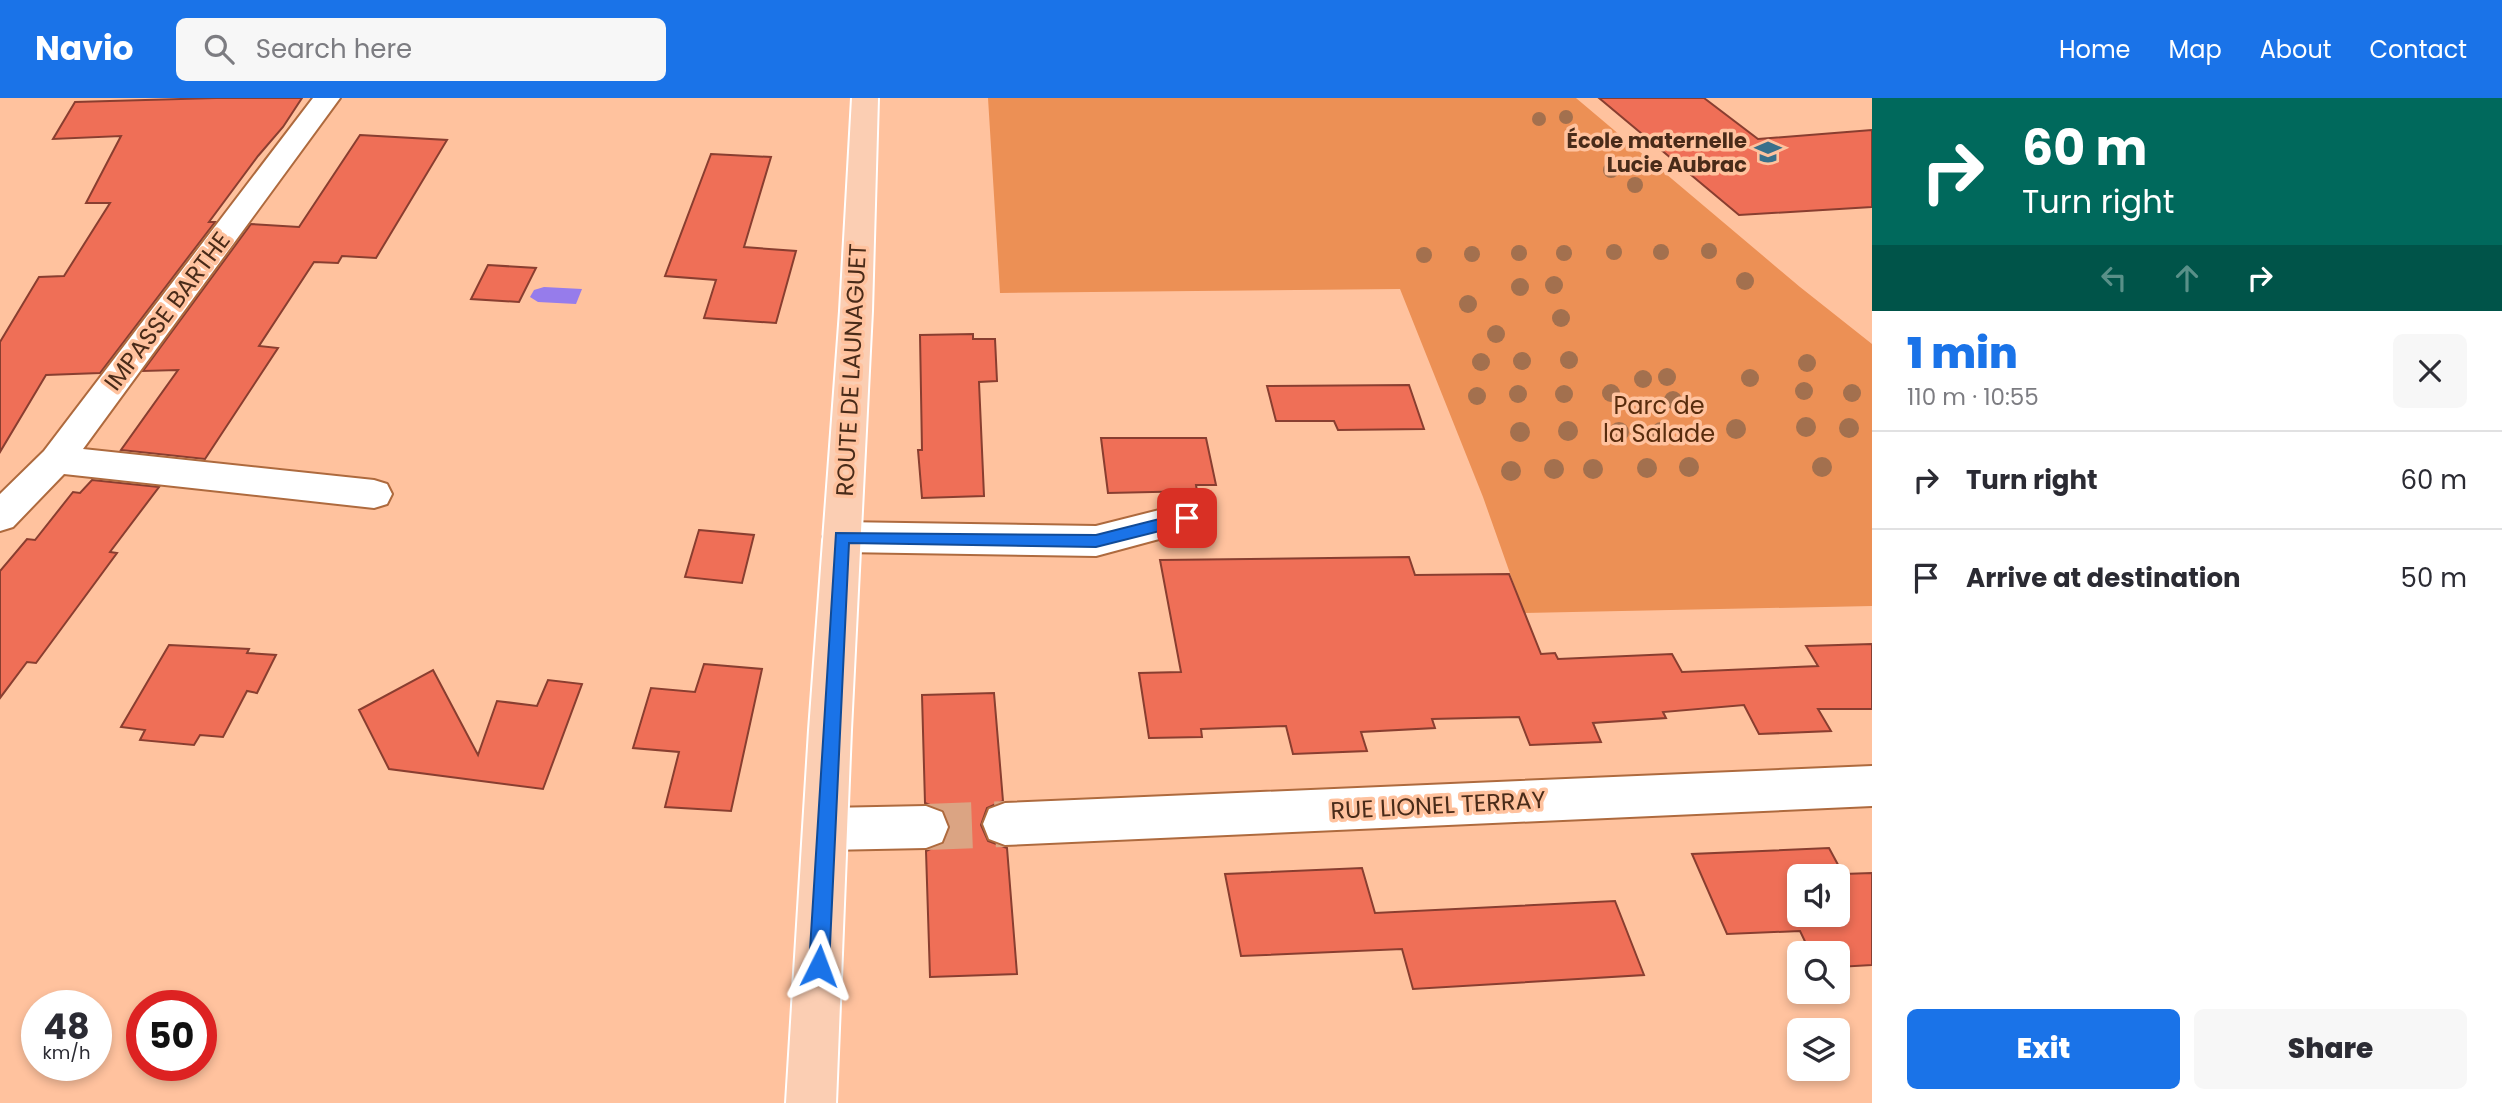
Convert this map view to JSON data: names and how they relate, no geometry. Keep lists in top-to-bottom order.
{
  "streets": {
    "main road": ["ROUTE DE LAUNAGUET"],
    "street": ["IMPASSE BARTHE", "RUE LIONEL TERRAY"]
  },
  "parks": ["Parc de la Salade"],
  "places": {
    "school or university": ["École maternelle Lucie Aubrac"]
  },
  "page": {
    "header": "Navio",
    "search": "Search here",
    "nav": [
      "Home",
      "Map",
      "About",
      "Contact"
    ],
    "turn": ["60 m", "Turn right"],
    "heading": ["1 min", "110 m · 10:55"],
    "list": [
      {
        "name": "Turn right",
        "value": "60 m"
      },
      {
        "name": "Arrive at destination",
        "value": "50 m"
      }
    ],
    "speed": "48 km/h",
    "limit": "50",
    "buttons": ["Exit", "Share"]
  }
}
